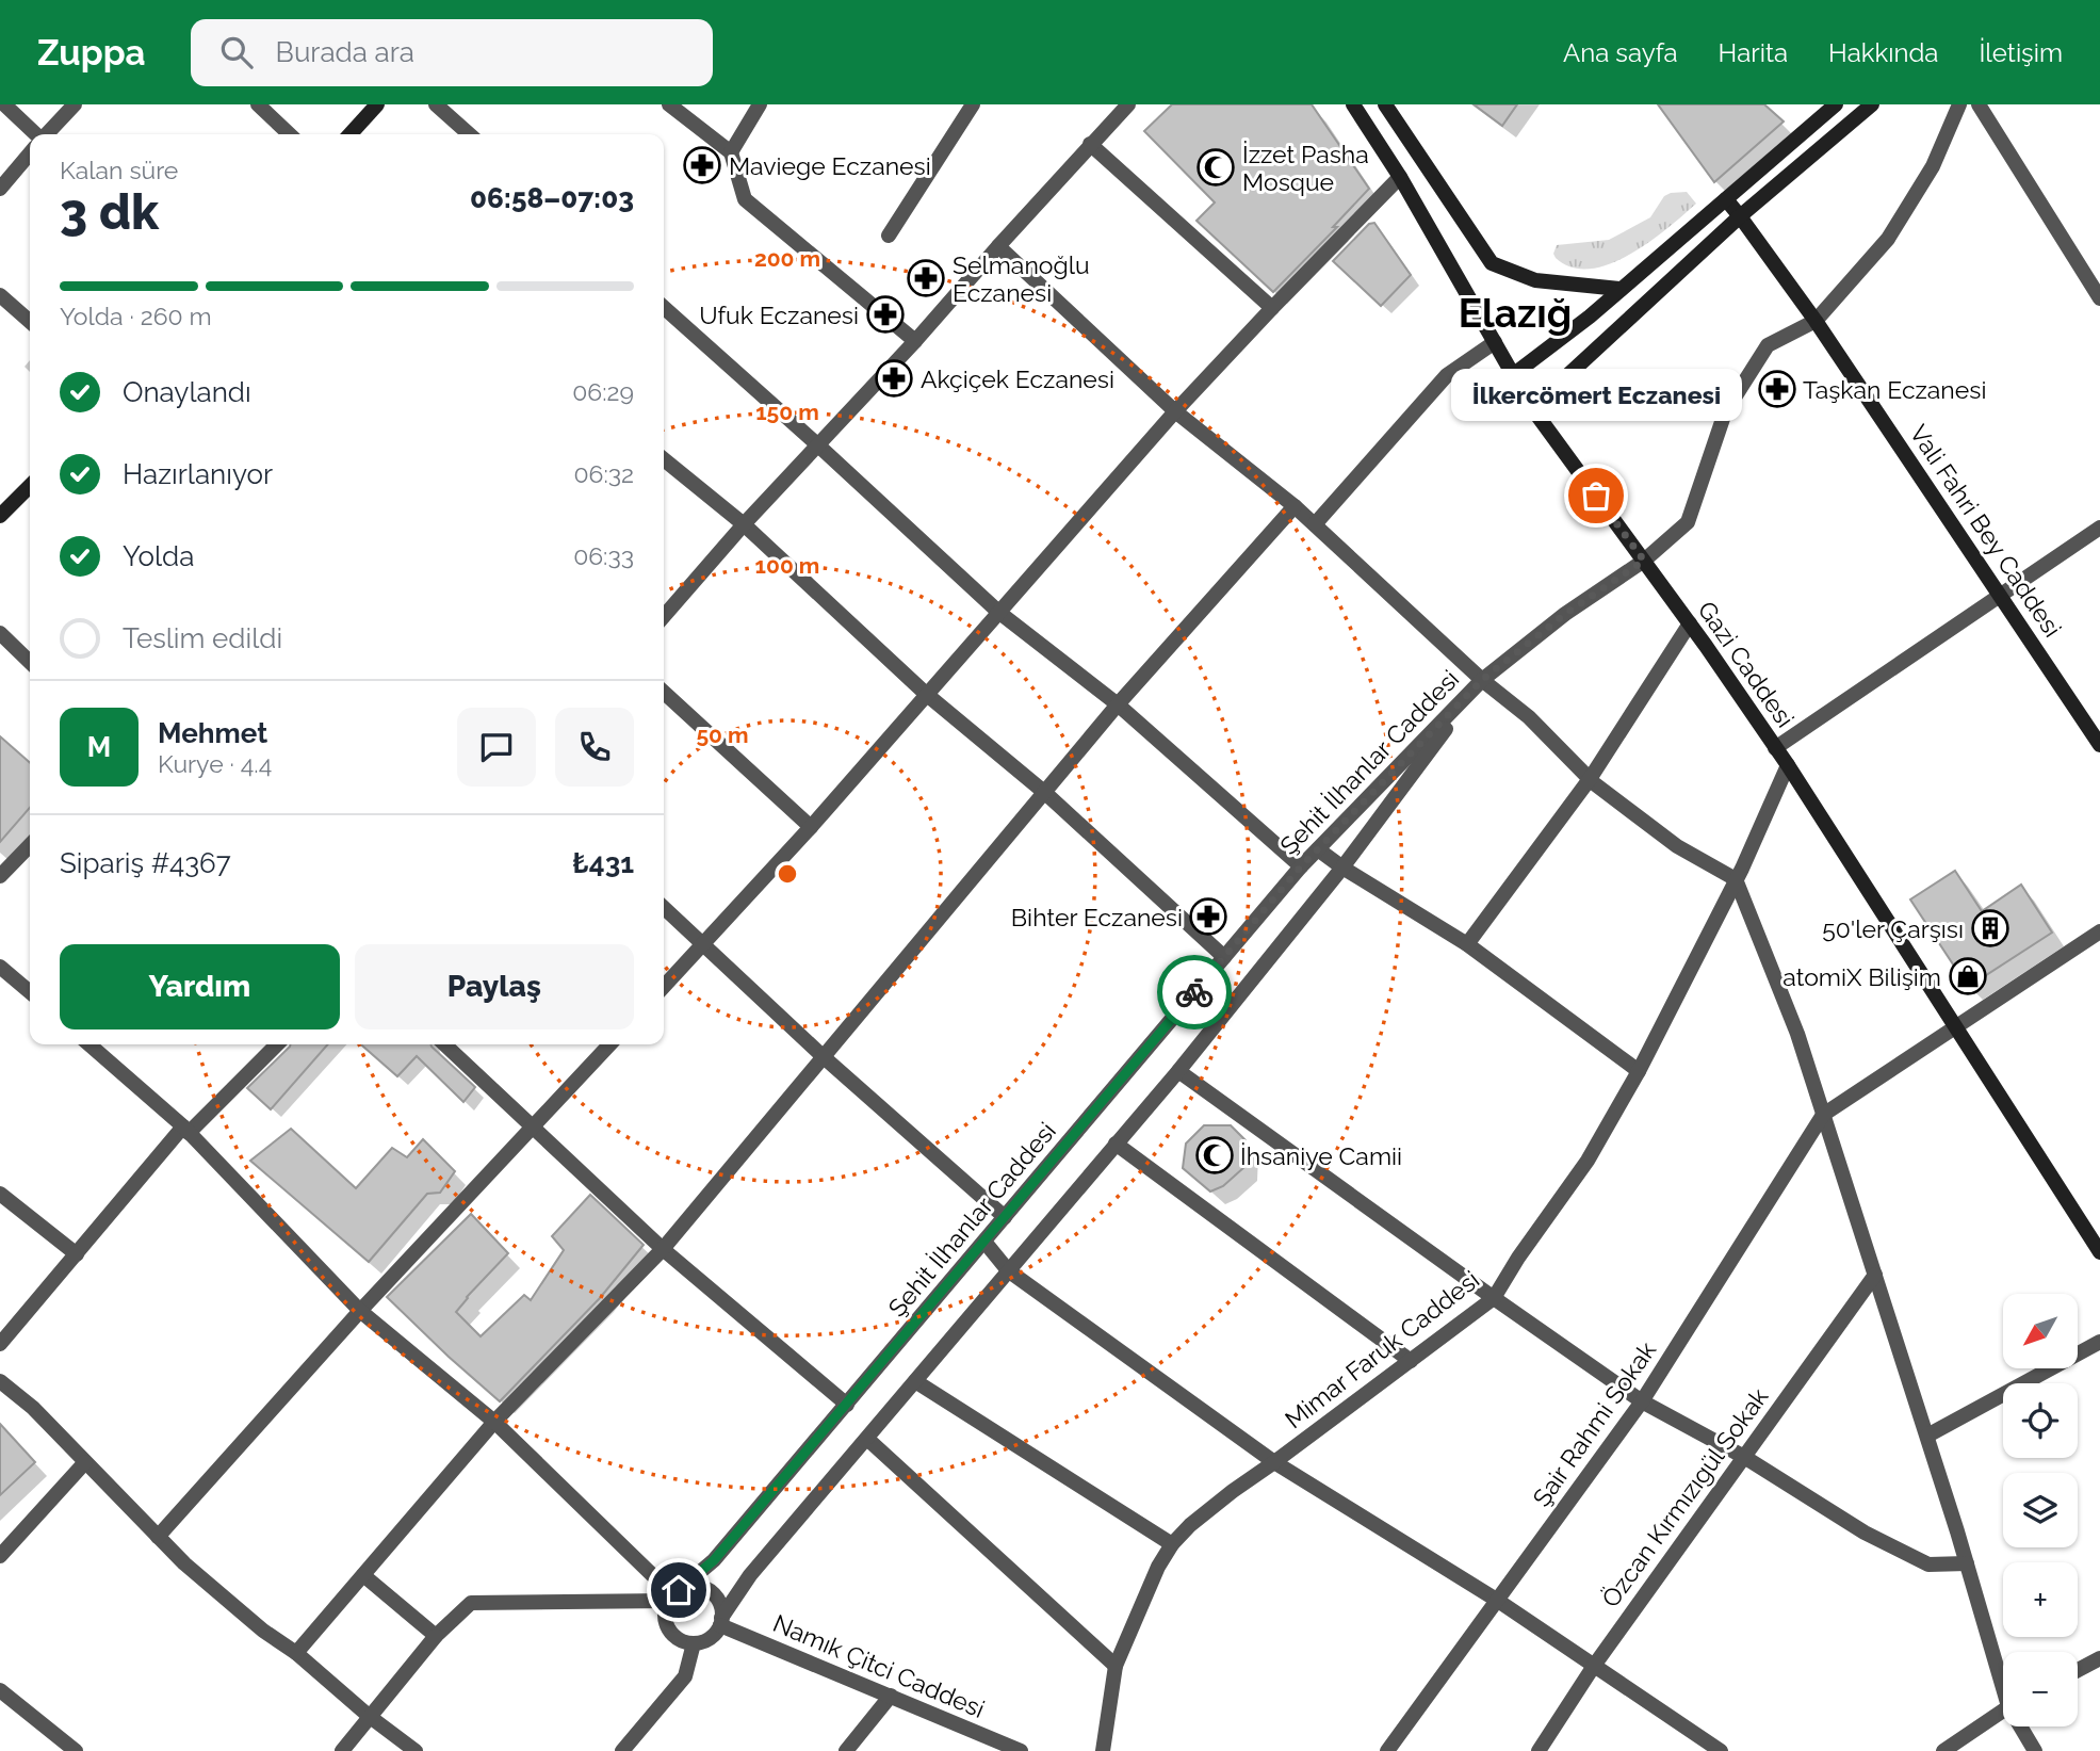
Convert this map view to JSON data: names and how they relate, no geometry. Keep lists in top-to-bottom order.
{
  "streets": {
    "main road": ["Vali Fahri Bey Caddesi", "Gazi Caddesi"],
    "street": [
      "Şehit İlhanlar Caddesi",
      "Mimar Faruk Caddesi",
      "Şair Rahmi Sokak",
      "Özcan Kırmızıgül Sokak",
      "Namık Çitci Caddesi"
    ]
  },
  "crossings": [
    ["Gazi Caddesi", "Mimar Faruk Caddesi"],
    ["Şehit İlhanlar Caddesi", "Namık Çitci Caddesi"]
  ],
  "districts": ["Elazığ"],
  "places": {
    "pharmacy": [
      "Maviege Eczanesi",
      "Selmanoğlu Eczanesi",
      "Ufuk Eczanesi",
      "Akçiçek Eczanesi",
      "Taşkan Eczanesi",
      "Bihter Eczanesi"
    ],
    "mosque": ["İzzet Pasha Mosque", "İhsaniye Camii"],
    "other": ["İlkercömert Eczanesi"],
    "building": ["50'ler Çarşısı"],
    "shop": ["atomiX Bilişim"]
  },
  "north": "bottom left",
  "page": {
    "header": "Zuppa",
    "search": "Burada ara",
    "nav": [
      "Ana sayfa",
      "Harita",
      "Hakkında",
      "İletişim"
    ],
    "heading": ["3 dk", "Kalan süre", "06:58–07:03"],
    "panel": [
      "Mehmet",
      "Kurye · 4.4",
      "Sipariş #4367",
      "₺431"
    ],
    "bar": "Yolda · 260 m",
    "list": [
      ["Onaylandı", "06:29"],
      ["Hazırlanıyor", "06:32"],
      ["Yolda", "06:33"],
      "Teslim edildi"
    ],
    "bubble": "İlkercömert Eczanesi",
    "round": "M",
    "buttons": ["Yardım", "Paylaş"],
    "map_buttons": ["+", "−"]
  },
  "rings": [
    "200 m",
    "150 m",
    "100 m",
    "50 m"
  ]
}
